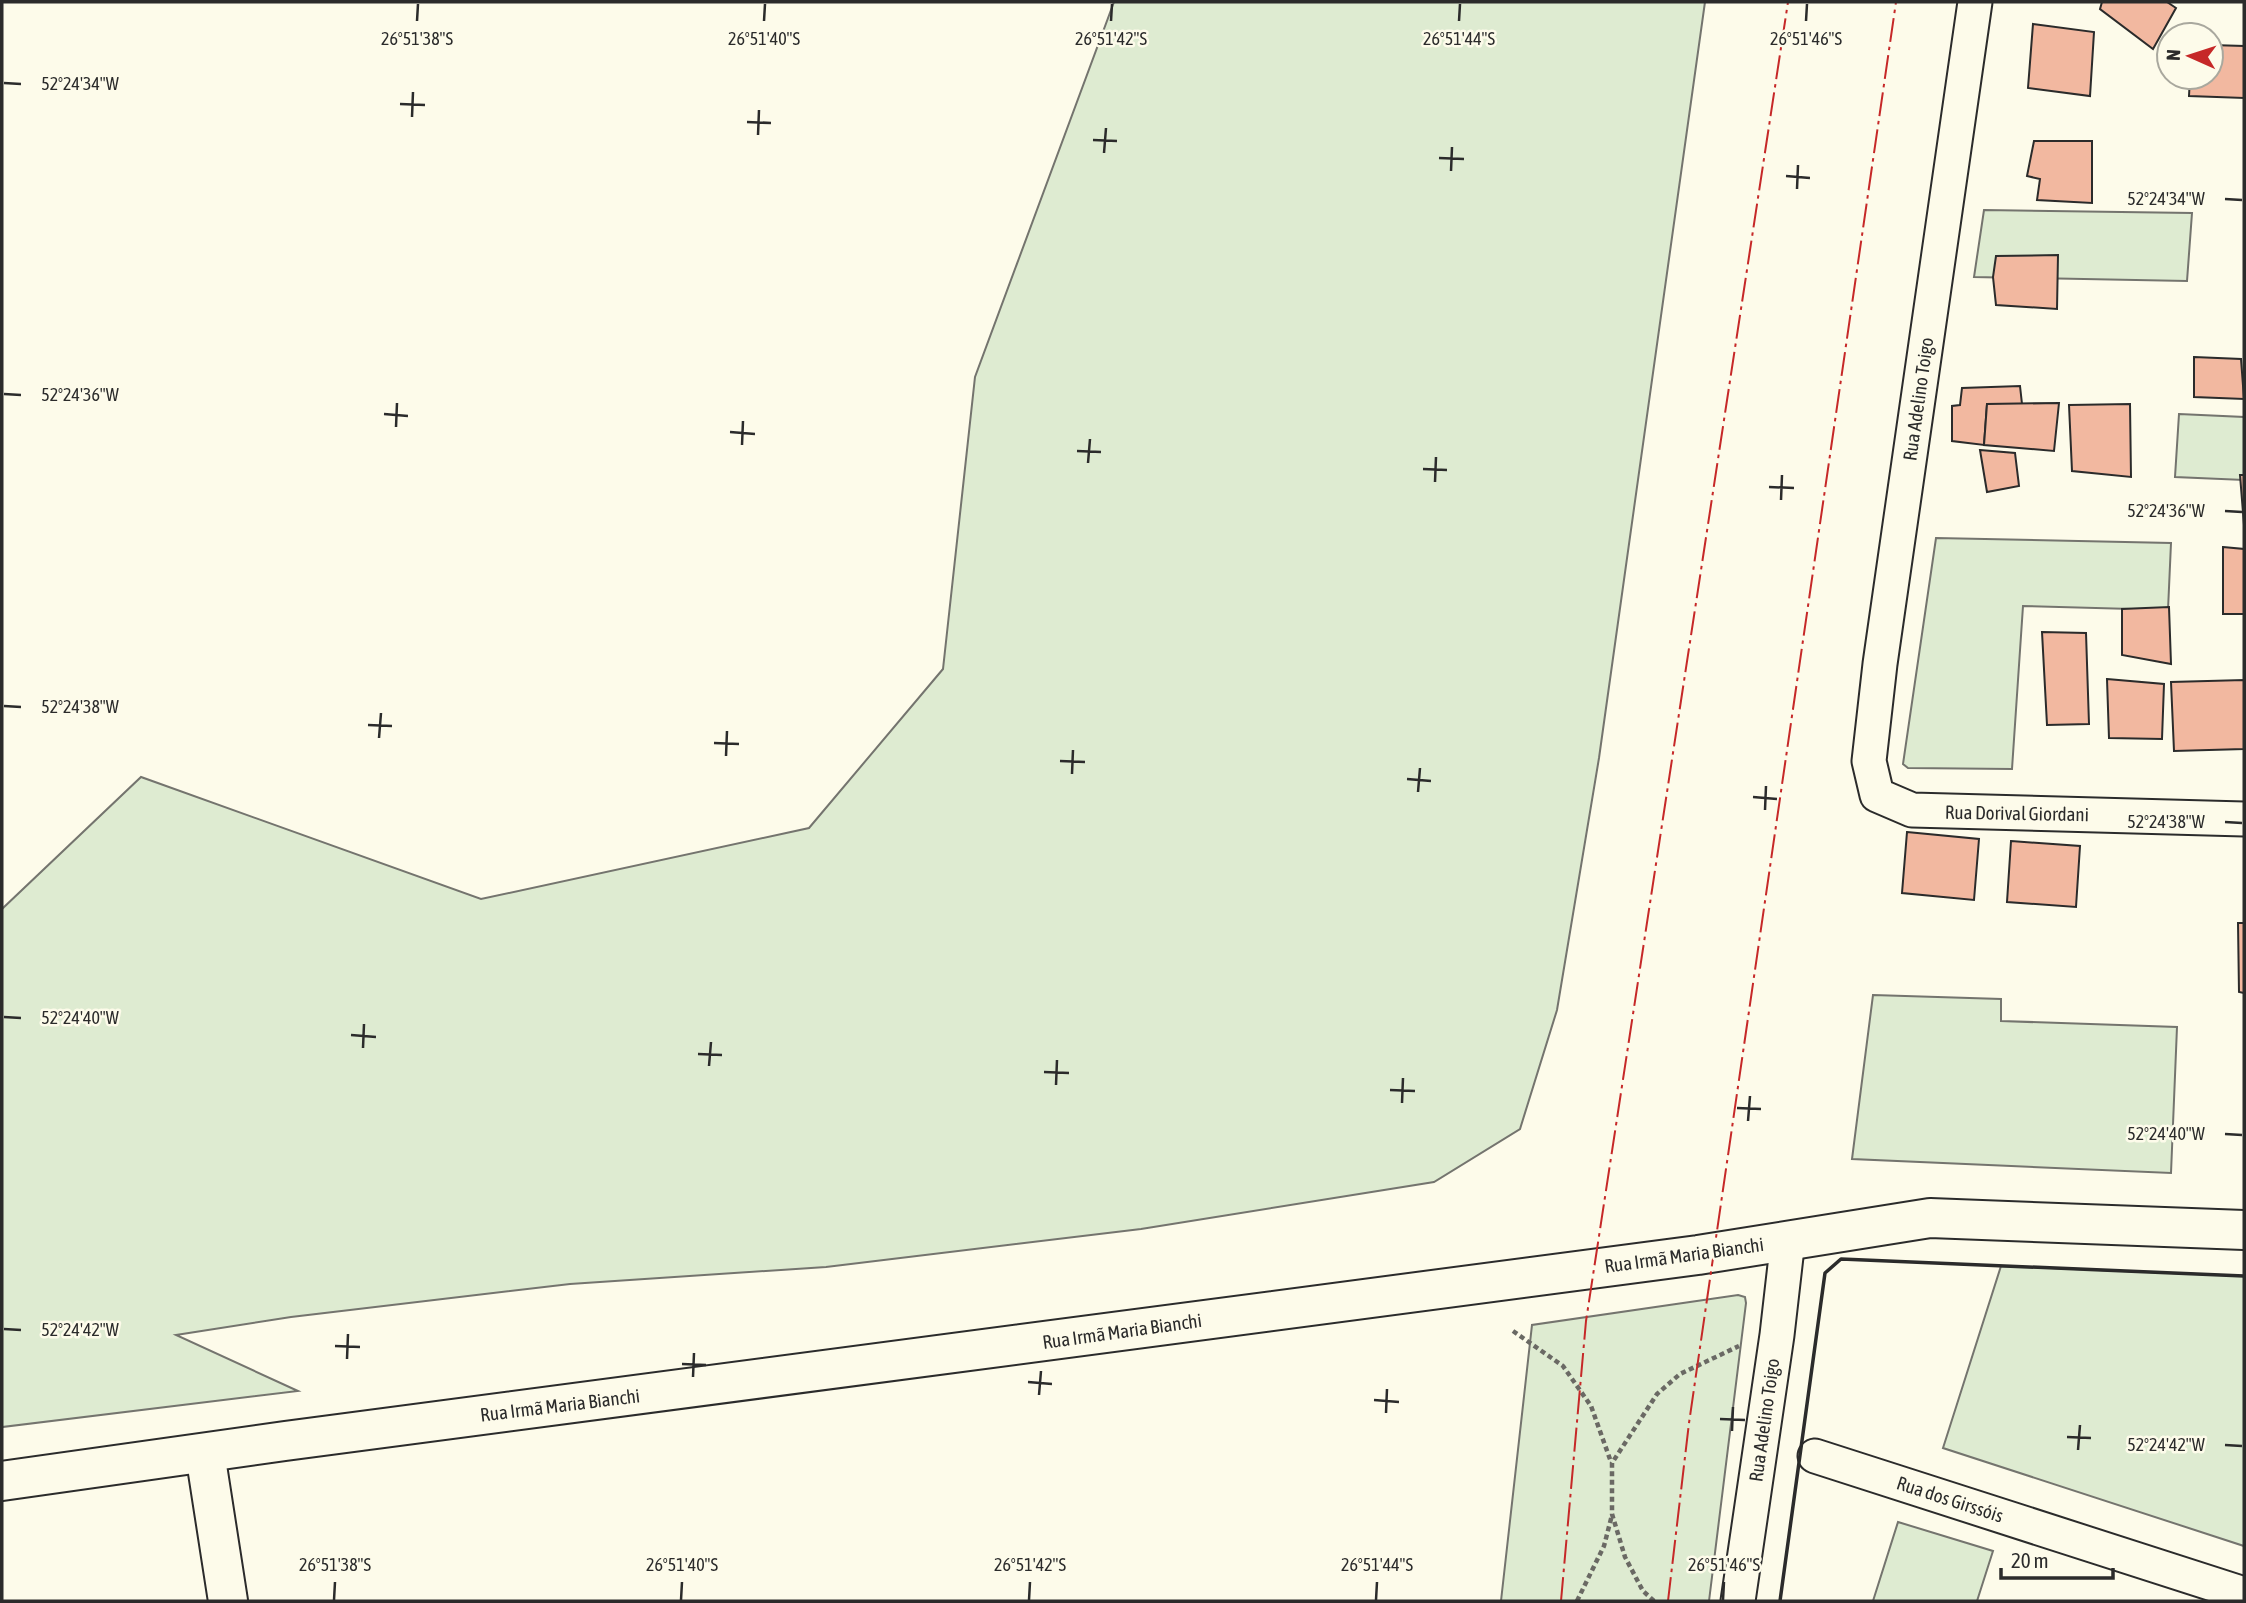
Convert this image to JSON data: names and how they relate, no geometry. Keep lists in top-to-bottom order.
{
  "streets": {
    "street": [
      "Rua Adelino Toigo",
      "Rua Dorival Giordani",
      "Rua Irmã Maria Bianchi",
      "Rua dos Girssóis"
    ]
  },
  "crossings": [
    ["Rua Adelino Toigo", "Rua Dorival Giordani"],
    ["Rua Adelino Toigo", "Rua Irmã Maria Bianchi"]
  ],
  "scale_bar": "20 m",
  "north": "left",
  "coordinates": [
    "26°51'38\"S",
    "26°51'40\"S",
    "26°51'42\"S",
    "26°51'44\"S",
    "26°51'46\"S",
    "52°24'34\"W",
    "52°24'36\"W",
    "52°24'38\"W",
    "52°24'40\"W",
    "52°24'42\"W"
  ]
}
